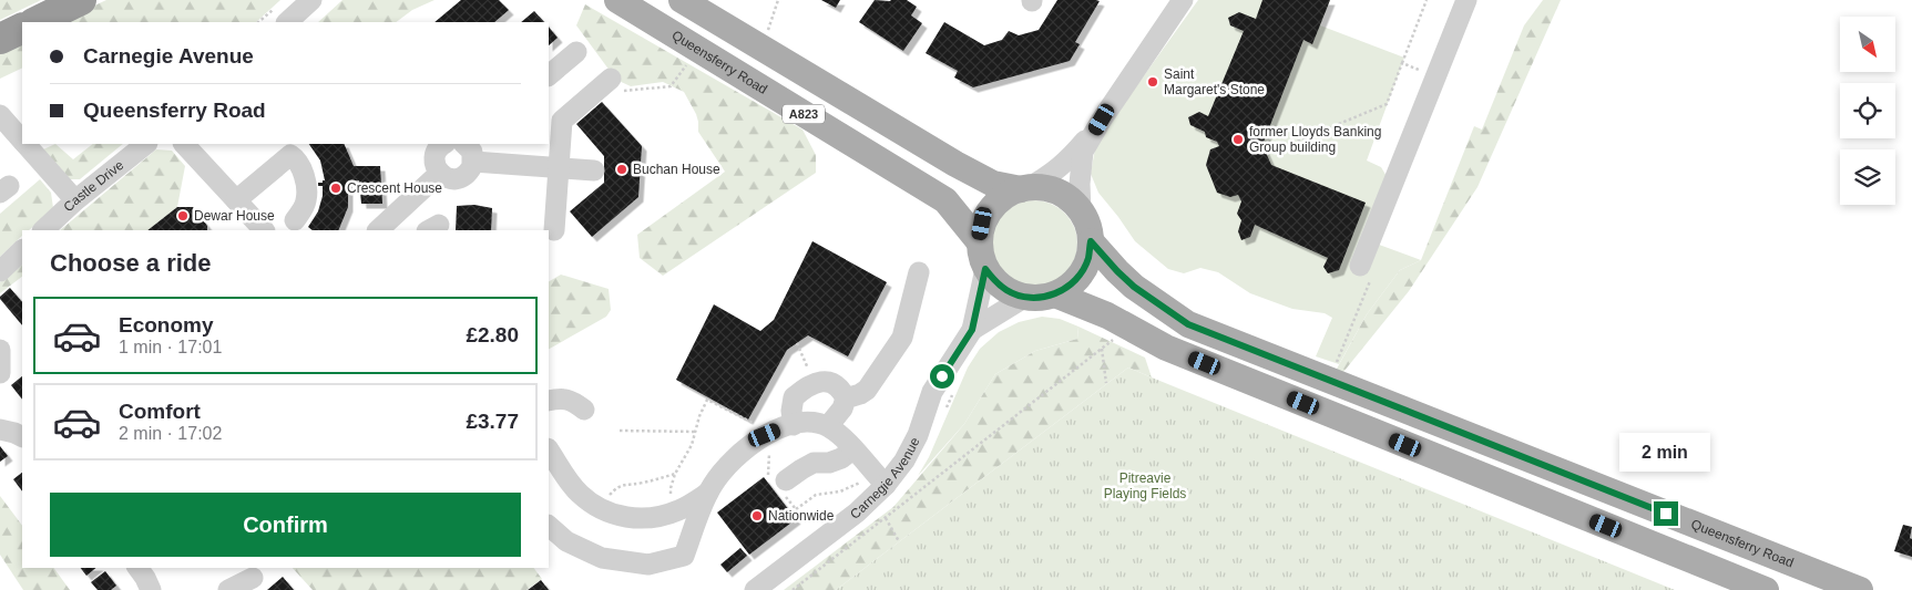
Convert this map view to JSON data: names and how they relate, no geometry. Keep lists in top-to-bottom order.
{
  "streets": {
    "main road": ["Queensferry Road", "A823"],
    "street": ["Castle Drive", "Carnegie Avenue"]
  },
  "crossings": [
    ["Queensferry Road", "A823"]
  ],
  "parks": ["Pitreavie Playing Fields"],
  "places": [
    "Saint Margaret's Stone",
    "former Lloyds Banking Group building",
    "Buchan House",
    "Crescent House",
    "Dewar House",
    "Nationwide"
  ],
  "north": "bottom right",
  "page": {
    "banner": ["Carnegie Avenue", "Queensferry Road"],
    "heading": "Choose a ride",
    "list": [
      {
        "name": "Economy",
        "note": "1 min · 17:01",
        "value": "£2.80"
      },
      {
        "name": "Comfort",
        "note": "2 min · 17:02",
        "value": "£3.77"
      }
    ],
    "bubble": "2 min",
    "buttons": "Confirm"
  }
}
